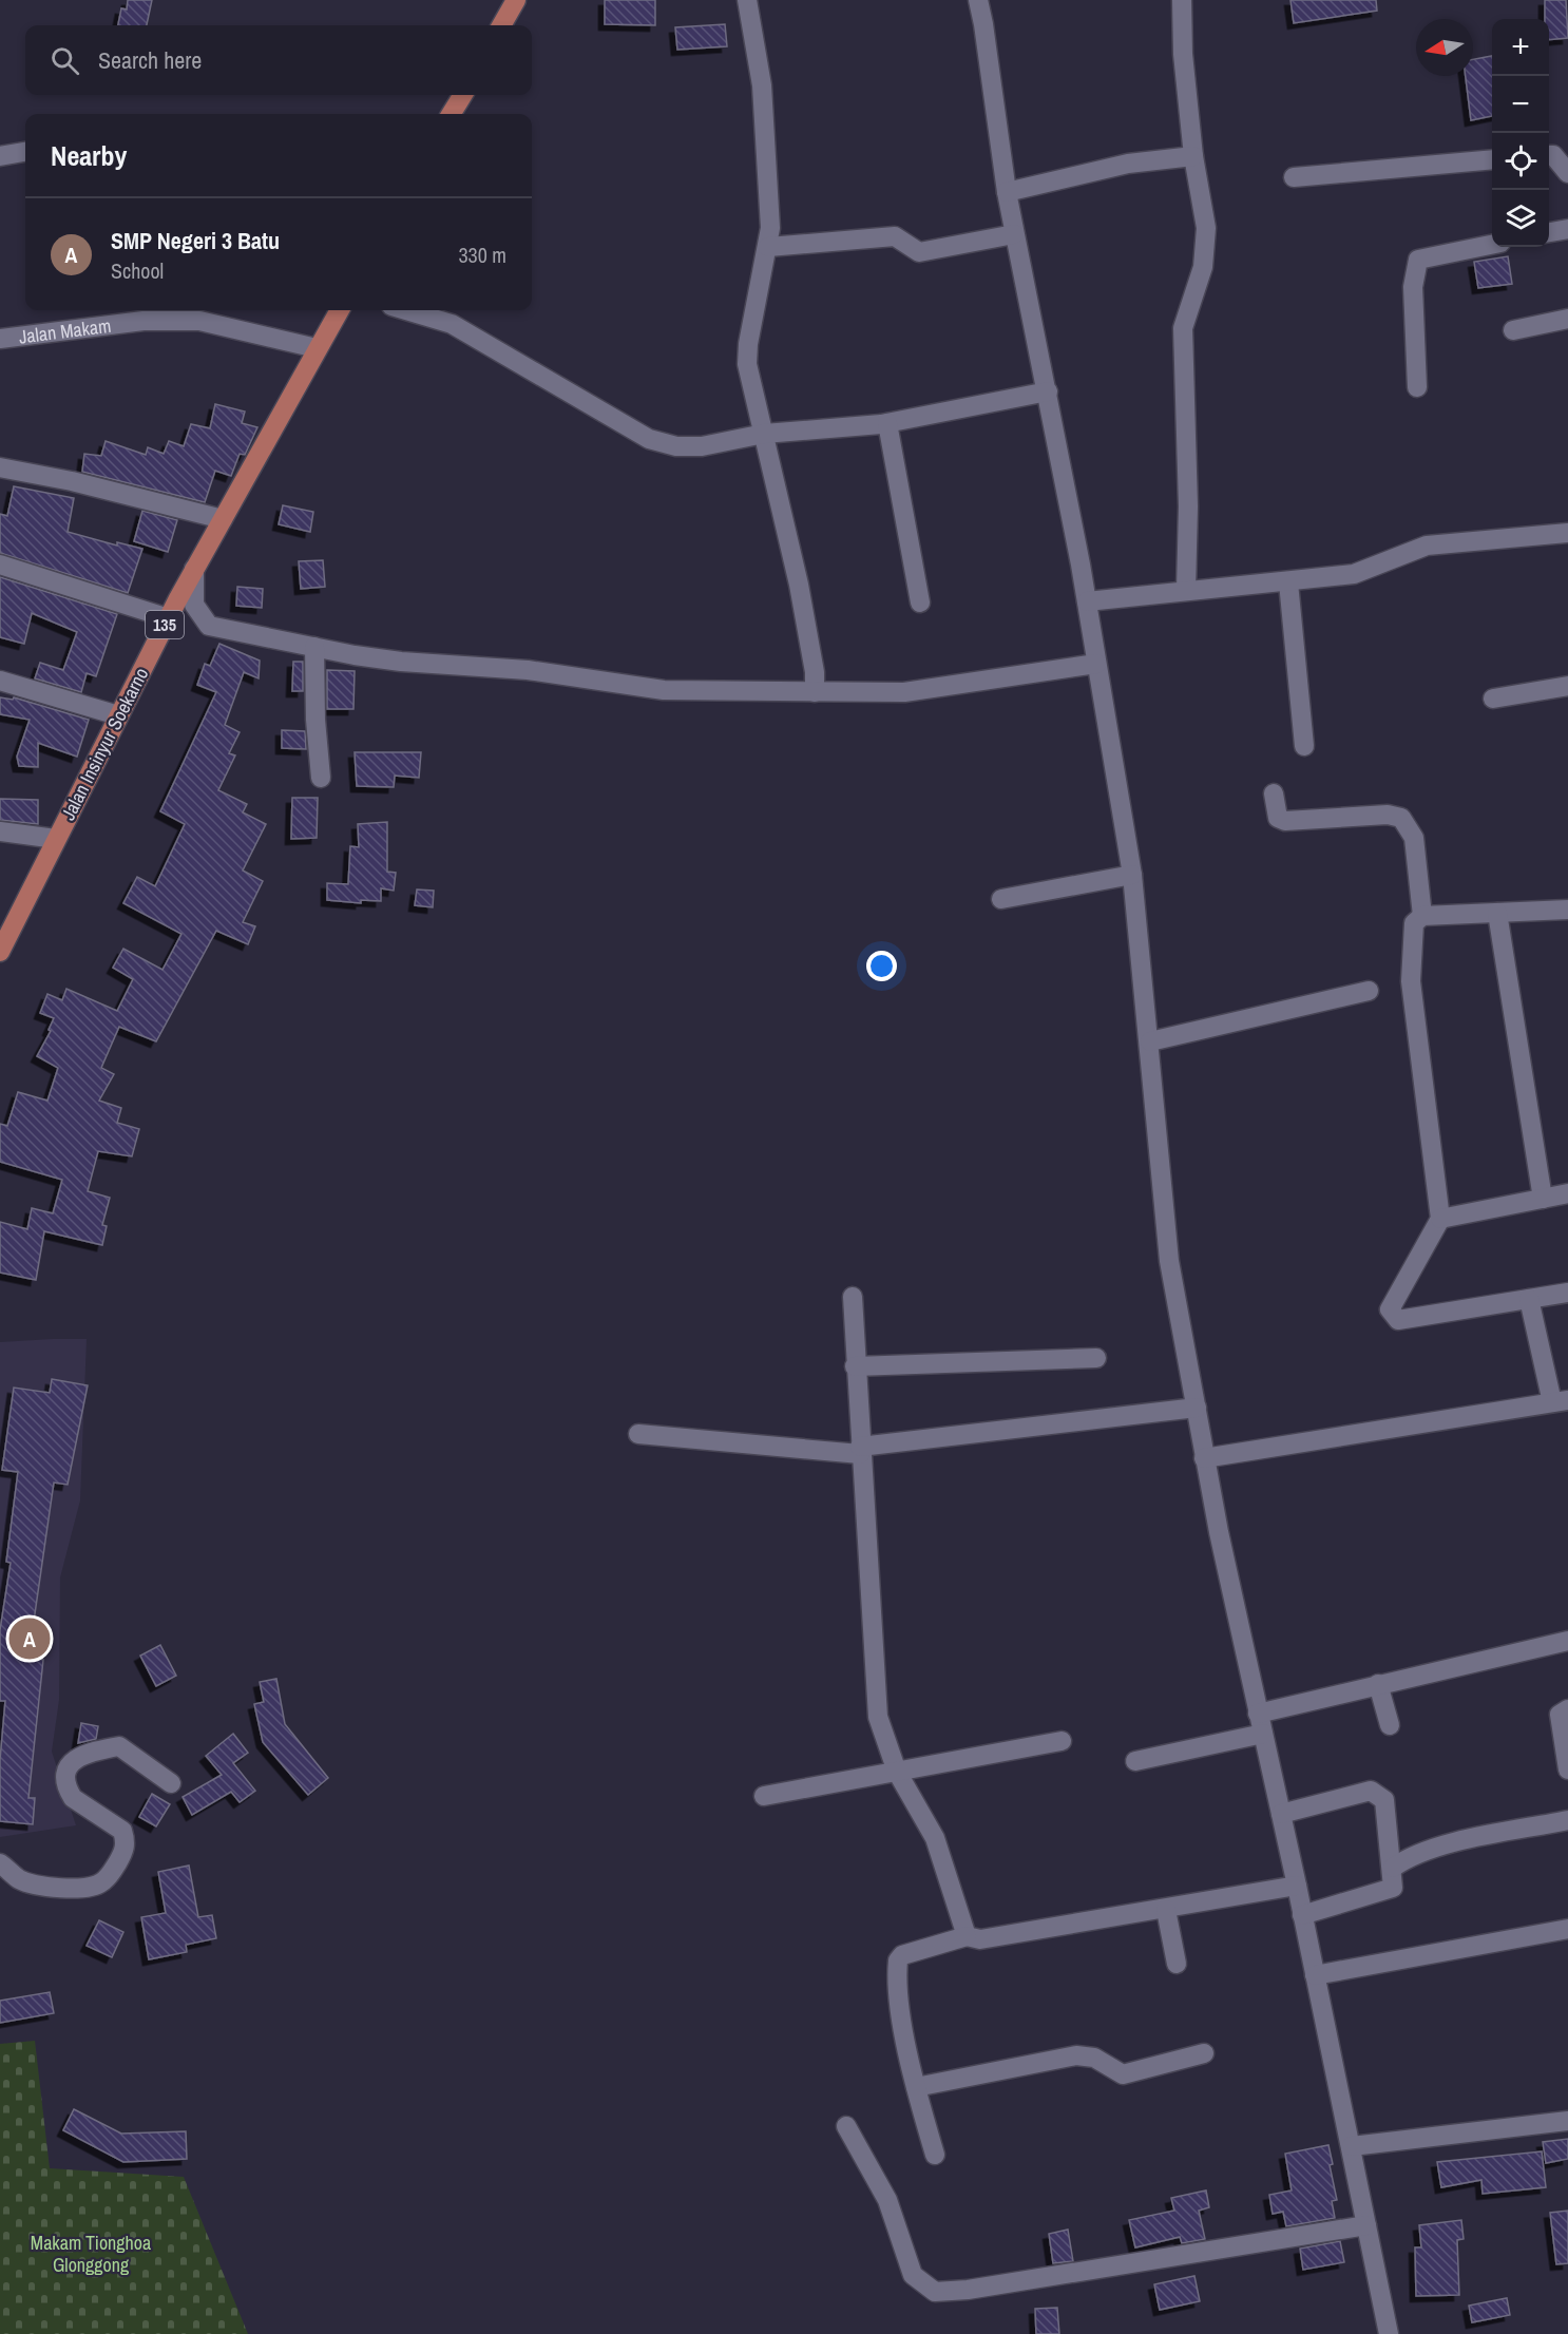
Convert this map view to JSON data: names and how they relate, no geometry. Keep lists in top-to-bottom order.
{
  "streets": {
    "main road": ["135", "Jalan Insinyur Soekarno"],
    "street": ["Jalan Makam"]
  },
  "crossings": [
    ["Jalan Makam", "Jalan Insinyur Soekarno"]
  ],
  "parks": ["Makam Tionghoa Glonggong"],
  "north": "left",
  "page": {
    "map_buttons": ["+", "−"],
    "search": "Search here",
    "heading": "Nearby",
    "list": [
      {
        "mark": "A",
        "name": "SMP Negeri 3 Batu",
        "note": "School",
        "value": "330 m"
      }
    ],
    "pins": "A"
  }
}
